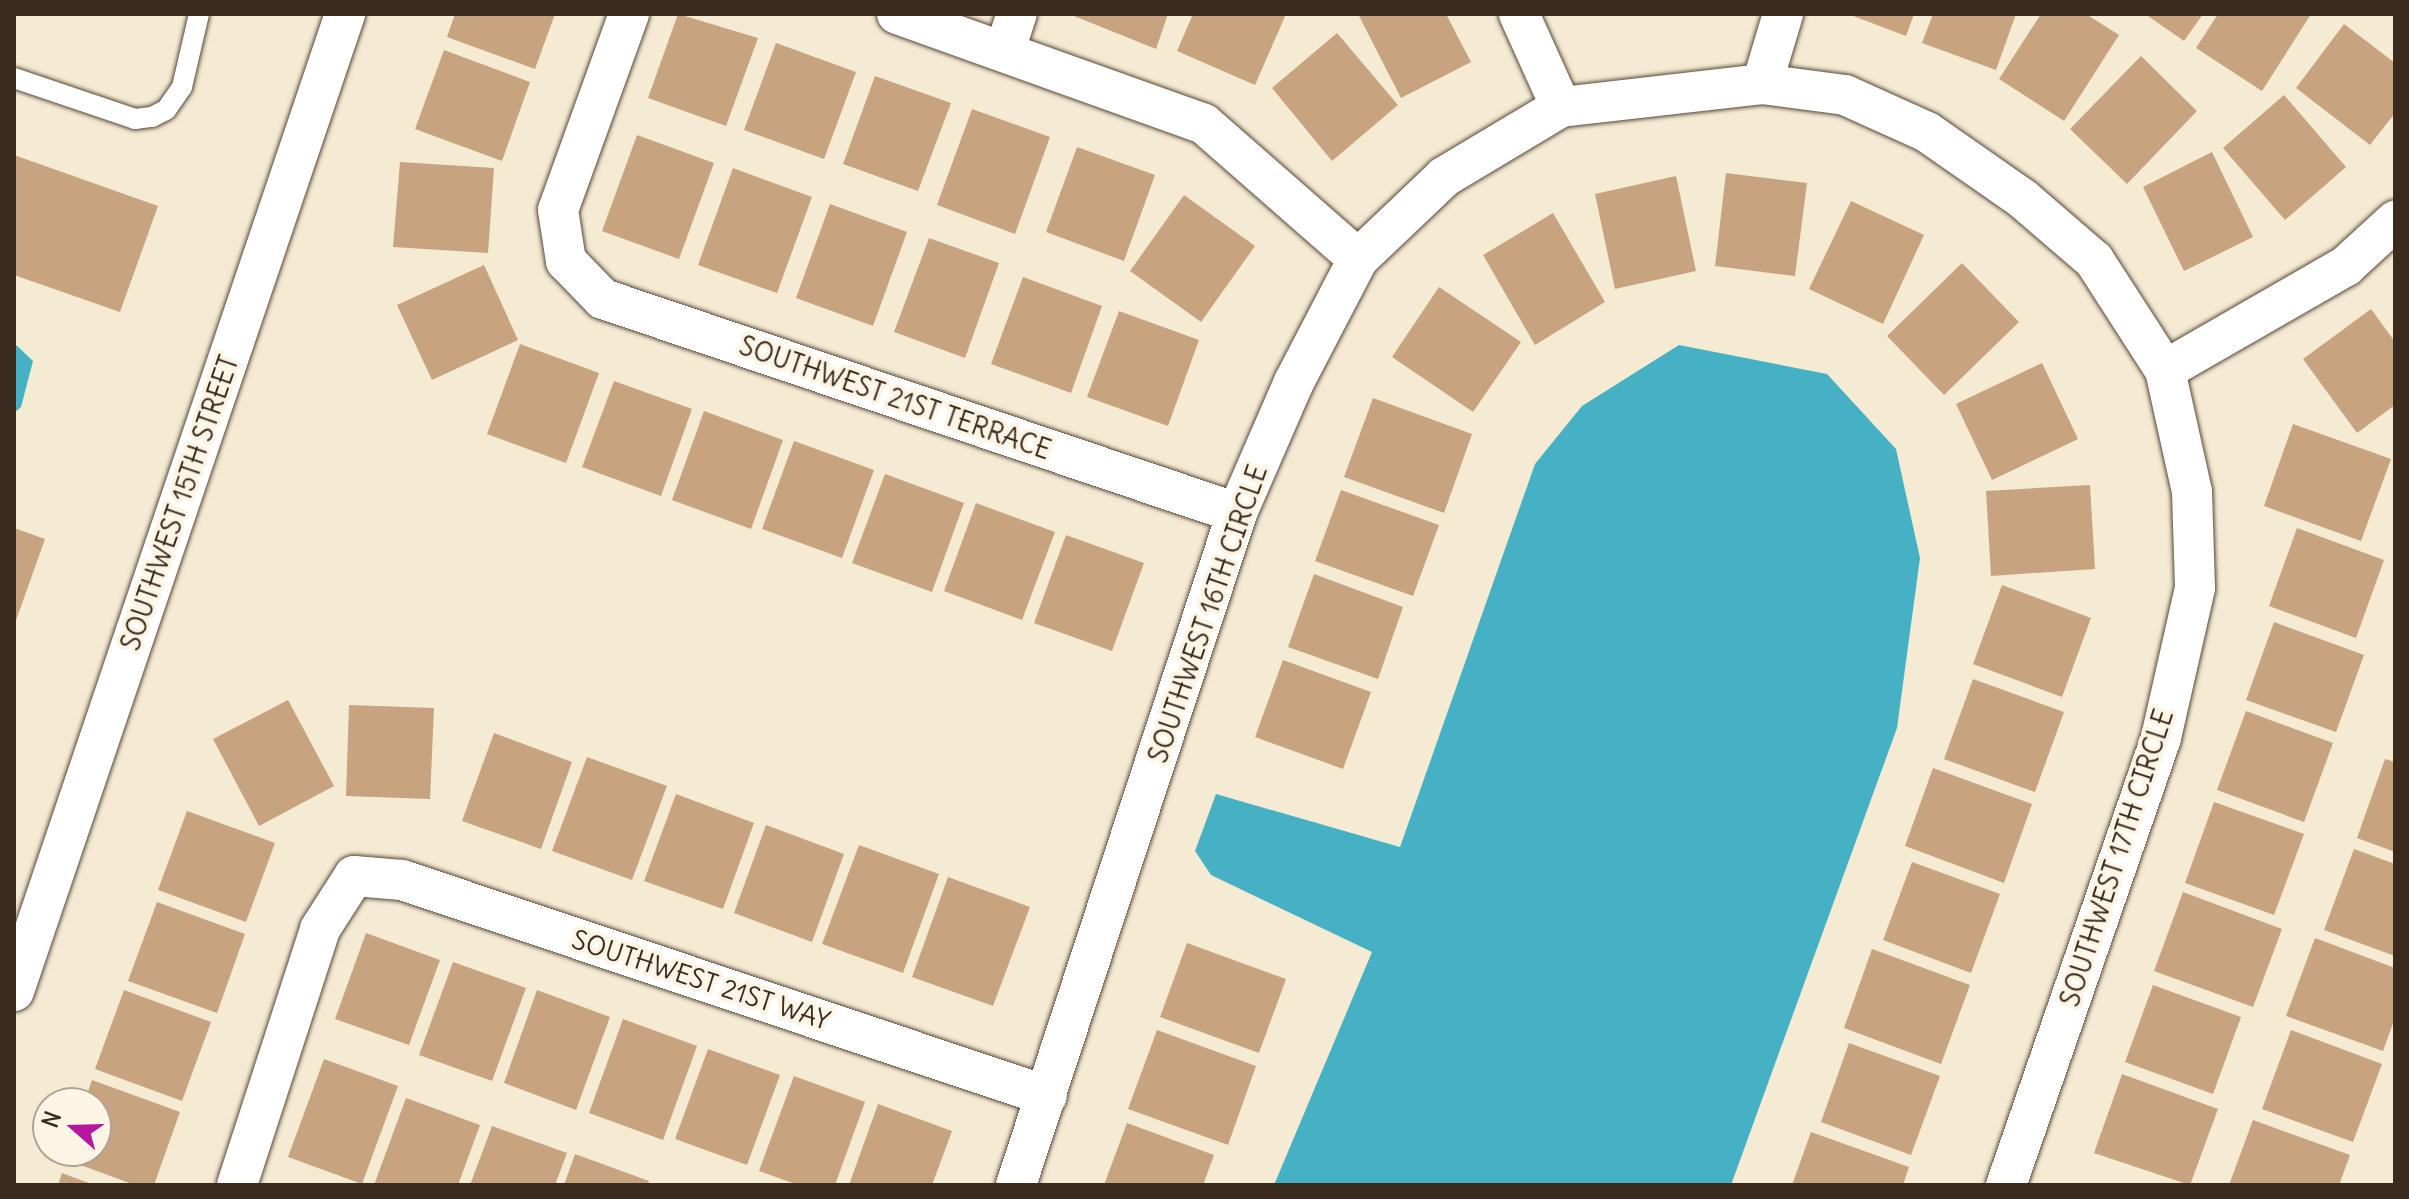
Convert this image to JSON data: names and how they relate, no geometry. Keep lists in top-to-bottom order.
{
  "streets": {
    "street": [
      "SOUTHWEST 21ST TERRACE",
      "SOUTHWEST 15TH STREET",
      "SOUTHWEST 16TH CIRCLE",
      "SOUTHWEST 17TH CIRCLE",
      "SOUTHWEST 21ST WAY"
    ]
  },
  "crossings": [
    ["SOUTHWEST 21ST TERRACE", "SOUTHWEST 16TH CIRCLE"],
    ["SOUTHWEST 16TH CIRCLE", "SOUTHWEST 17TH CIRCLE"],
    ["SOUTHWEST 16TH CIRCLE", "SOUTHWEST 21ST WAY"]
  ],
  "north": "left"
}
